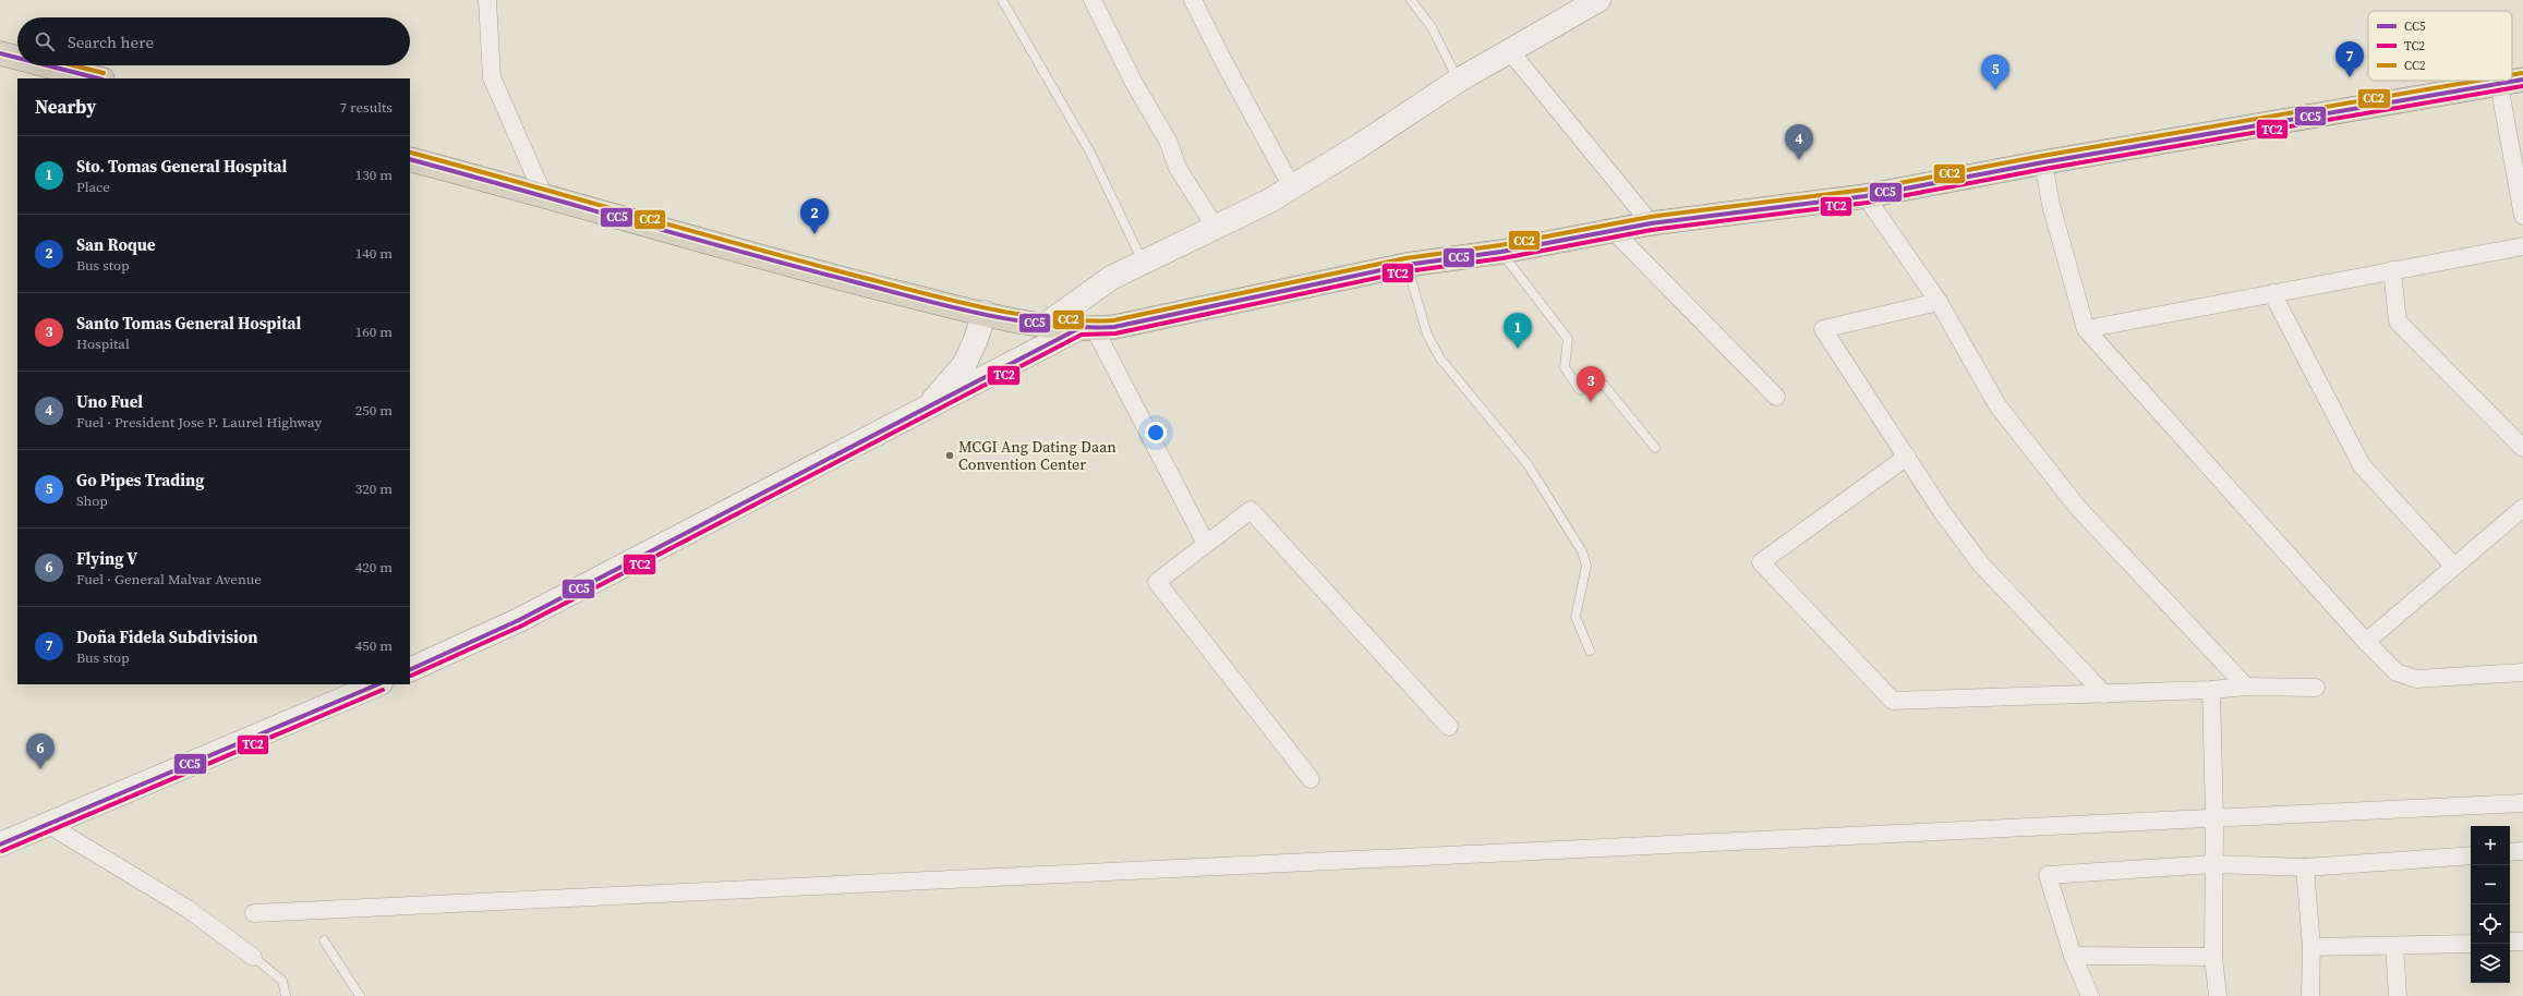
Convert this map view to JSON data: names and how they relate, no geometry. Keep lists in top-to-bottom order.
{
  "places": ["MCGI Ang Dating Daan Convention Center"],
  "lines": ["transit line CC5", "transit line CC2", "transit line TC2"],
  "legend": ["CC5", "TC2", "CC2"],
  "page": {
    "search": "Search here",
    "pins": [
      "7",
      "5",
      "4",
      "2",
      "1",
      "3",
      "6"
    ],
    "heading": ["Nearby", "7 results"],
    "list": [
      {
        "mark": "1",
        "name": "Sto. Tomas General Hospital",
        "note": "Place",
        "value": "130 m"
      },
      {
        "mark": "2",
        "name": "San Roque",
        "note": "Bus stop",
        "value": "140 m"
      },
      {
        "mark": "3",
        "name": "Santo Tomas General Hospital",
        "note": "Hospital",
        "value": "160 m"
      },
      {
        "mark": "4",
        "name": "Uno Fuel",
        "note": "Fuel · President Jose P. Laurel Highway",
        "value": "250 m"
      },
      {
        "mark": "5",
        "name": "Go Pipes Trading",
        "note": "Shop",
        "value": "320 m"
      },
      {
        "mark": "6",
        "name": "Flying V",
        "note": "Fuel · General Malvar Avenue",
        "value": "420 m"
      },
      {
        "mark": "7",
        "name": "Doña Fidela Subdivision",
        "note": "Bus stop",
        "value": "450 m"
      }
    ],
    "map_buttons": ["+", "−"]
  }
}
